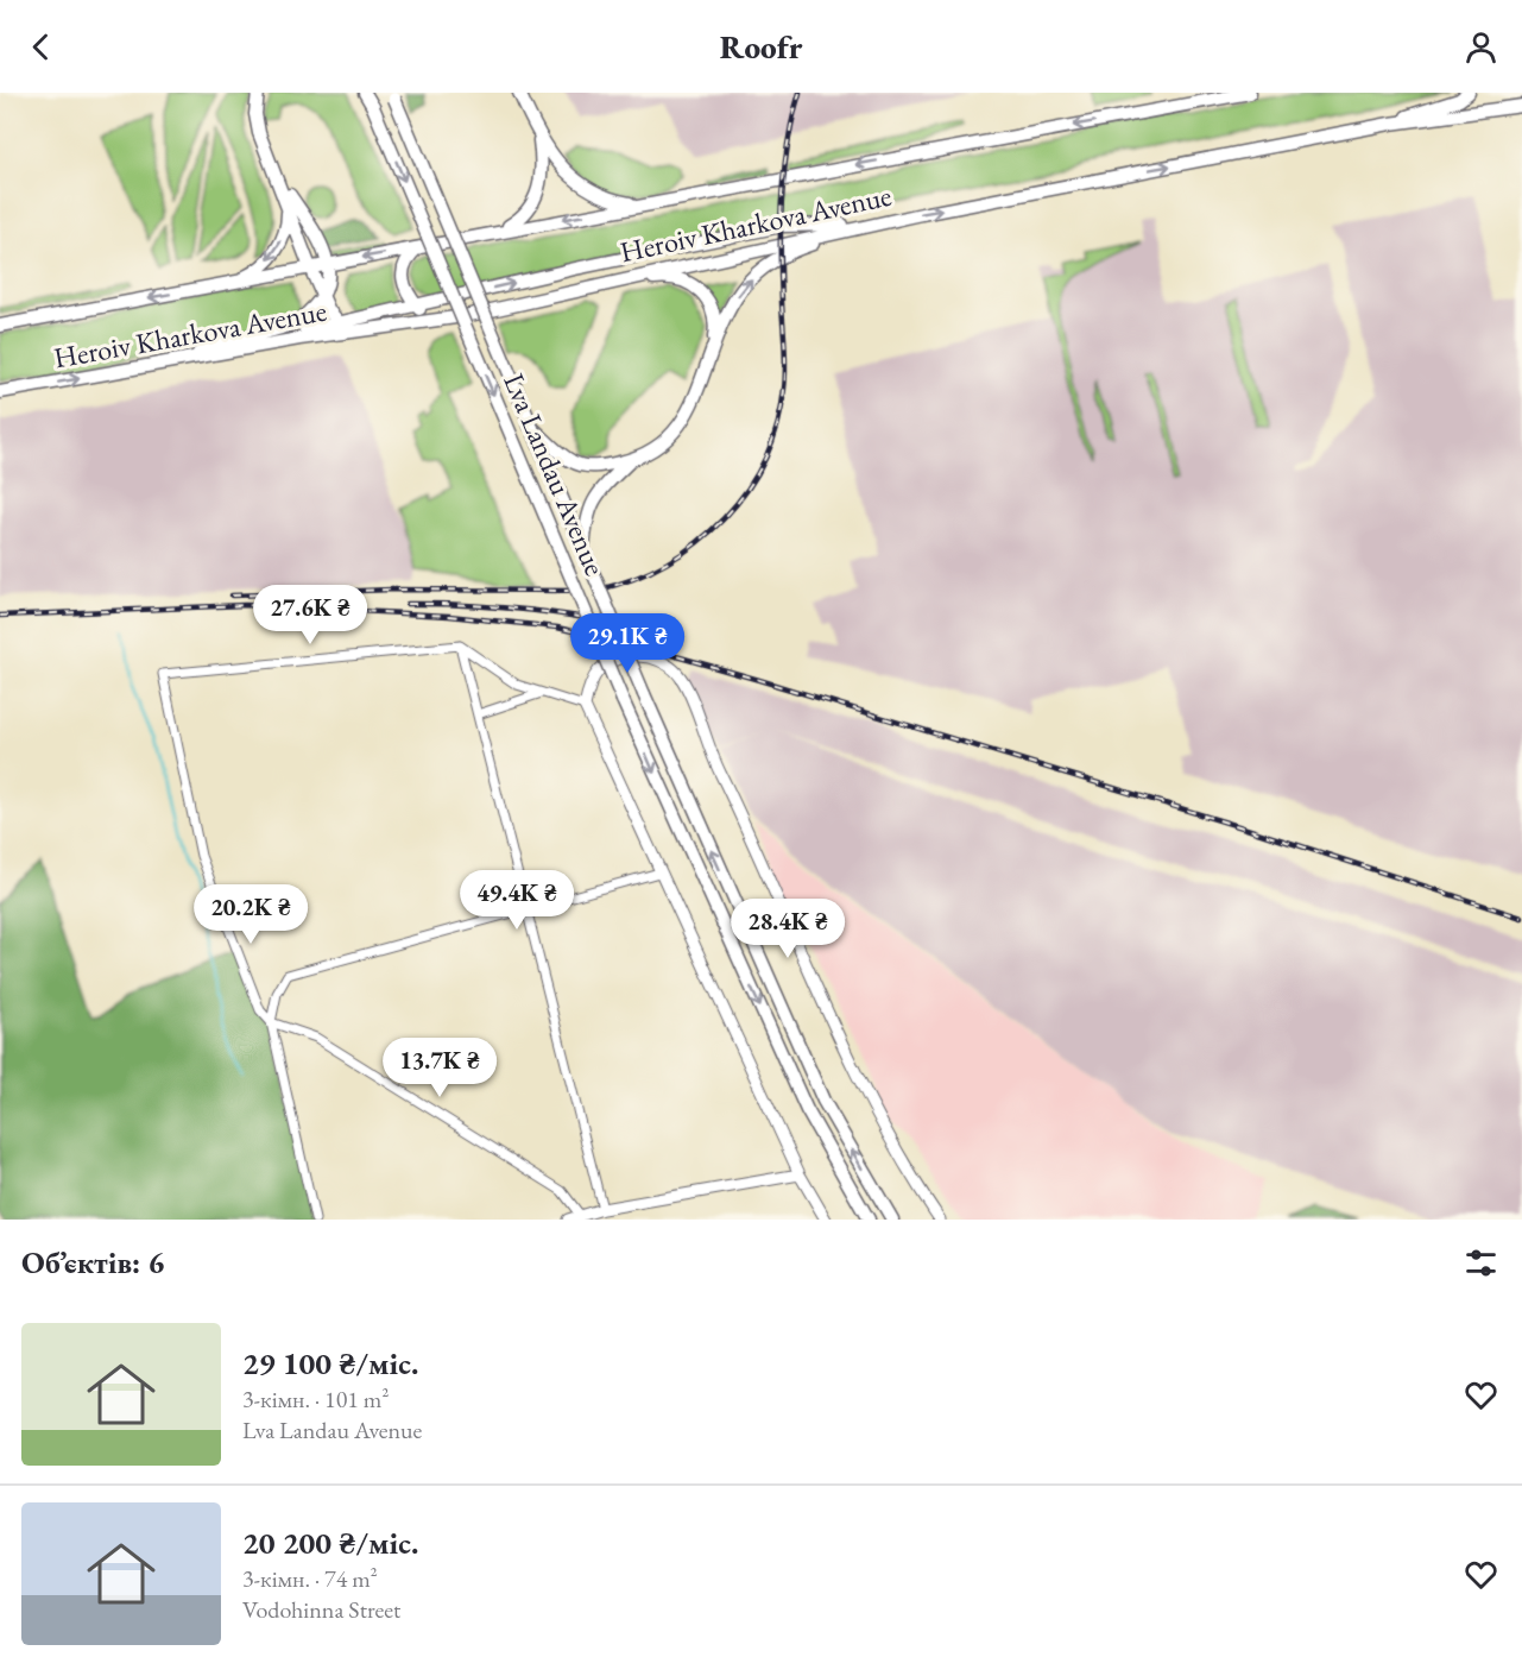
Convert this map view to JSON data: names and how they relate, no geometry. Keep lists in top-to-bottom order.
{
  "streets": {
    "main road": ["Heroiv Kharkova Avenue", "Lva Landau Avenue"]
  },
  "page": {
    "header": "Roofr",
    "price": [
      "27.6K ₴",
      "29.1K ₴",
      "49.4K ₴",
      "20.2K ₴",
      "28.4K ₴",
      "13.7K ₴"
    ],
    "heading": "Об’єктів: 6",
    "list": [
      {
        "name": "29 100 ₴/міс.",
        "note": "3-кімн. · 101 m² · Lva Landau Avenue"
      },
      {
        "name": "20 200 ₴/міс.",
        "note": "3-кімн. · 74 m² · Vodohinna Street"
      }
    ]
  }
}
